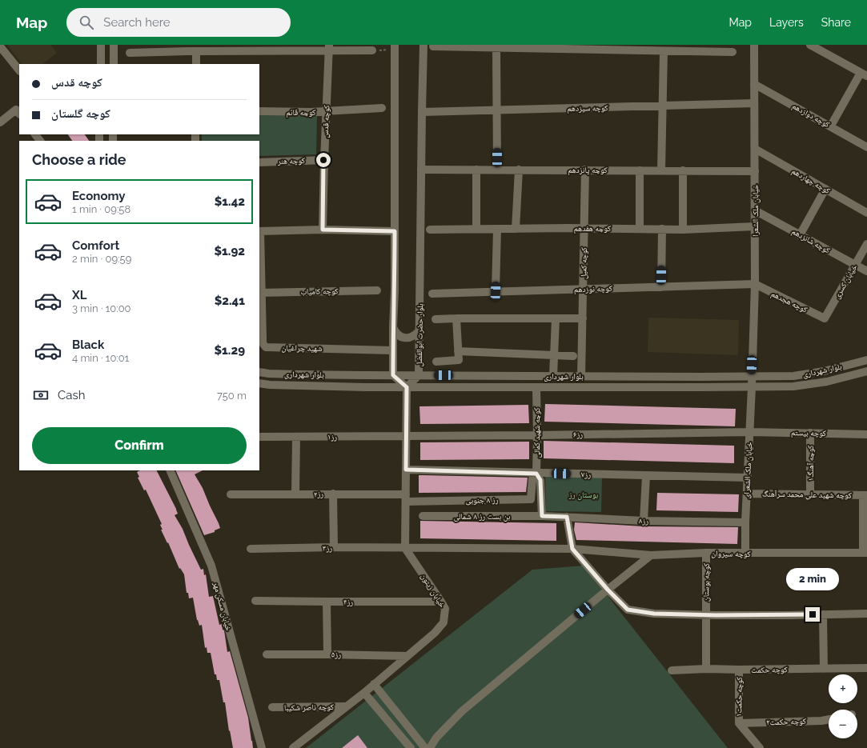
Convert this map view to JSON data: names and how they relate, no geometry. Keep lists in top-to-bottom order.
{
  "streets": {
    "street": [
      "کوچه سیزدهم",
      "کوچه قائم",
      "کوچه دوازدهم",
      "کوچه قدس",
      "کوچه هنر",
      "کوچه پانزدهم",
      "کوچه چهاردهم",
      "خیابان ملک الشعرا",
      "کوچه هفدهم",
      "کوچه شانزدهم",
      "کوچه کمیل",
      "خیابان کسری",
      "کوچه نوزدهم",
      "کوچه کامیاب",
      "کوچه هجدهم",
      "بلوار حضرت ابوالفضل",
      "شهید چراغیان",
      "بلوار شهرداری",
      "کوچه شهید کمالی",
      "کوچه بیستم",
      "رز۶",
      "رز۱",
      "کوچه آهنگ۱",
      "خیابان ملک الشعرای",
      "رز۷",
      "رز۲",
      "کوچه شهید علی محمد سرآهنگ",
      "رز ۸ جنوبی",
      "بن بست رز ۸ شمالی",
      "رز۸",
      "رز۳",
      "کوچه سیروان",
      "کوچه بوستان",
      "خیابان زیتون",
      "رز۴",
      "خیابان مسکن مهر",
      "رز۵",
      "کوچه حکمت",
      "کوچه حکمت۱",
      "کوچه ناصر شکیبا",
      "کوچه حکمت۲"
    ]
  },
  "crossings": [
    ["کوچه سیزدهم", "خیابان ملک الشعرا"],
    ["کوچه سیزدهم", "بلوار حضرت ابوالفضل"],
    ["کوچه قائم", "کوچه قدس"],
    ["کوچه دوازدهم", "خیابان ملک الشعرا"],
    ["کوچه قدس", "کوچه هنر"],
    ["کوچه پانزدهم", "خیابان ملک الشعرا"],
    ["کوچه پانزدهم", "کوچه کمیل"],
    ["کوچه پانزدهم", "بلوار حضرت ابوالفضل"],
    ["کوچه چهاردهم", "خیابان ملک الشعرا"],
    ["خیابان ملک الشعرا", "کوچه هفدهم"],
    ["خیابان ملک الشعرا", "کوچه شانزدهم"],
    ["خیابان ملک الشعرا", "کوچه نوزدهم"],
    ["خیابان ملک الشعرا", "کوچه هجدهم"],
    ["خیابان ملک الشعرا", "بلوار شهرداری"],
    ["خیابان ملک الشعرا", "خیابان ملک الشعرای"],
    ["کوچه هفدهم", "کوچه کمیل"],
    ["کوچه شانزدهم", "خیابان کسری"],
    ["کوچه کمیل", "کوچه نوزدهم"],
    ["کوچه کمیل", "بلوار شهرداری"],
    ["خیابان کسری", "کوچه هجدهم"],
    ["کوچه نوزدهم", "کوچه هجدهم"],
    ["کوچه کامیاب", "شهید چراغیان"],
    ["بلوار حضرت ابوالفضل", "بلوار شهرداری"],
    ["بلوار شهرداری", "کوچه شهید کمالی"],
    ["بلوار شهرداری", "خیابان ملک الشعرای"],
    ["کوچه شهید کمالی", "رز۶"],
    ["کوچه شهید کمالی", "رز۷"],
    ["کوچه شهید کمالی", "رز ۸ جنوبی"],
    ["کوچه شهید کمالی", "بن بست رز ۸ شمالی"],
    ["کوچه شهید کمالی", "رز۸"],
    ["کوچه بیستم", "رز۶"],
    ["کوچه بیستم", "کوچه آهنگ۱"],
    ["کوچه بیستم", "خیابان ملک الشعرای"],
    ["رز۶", "رز۱"],
    ["رز۶", "خیابان ملک الشعرای"],
    ["کوچه آهنگ۱", "کوچه شهید علی محمد سرآهنگ"],
    ["خیابان ملک الشعرای", "رز۷"],
    ["خیابان ملک الشعرای", "کوچه شهید علی محمد سرآهنگ"],
    ["خیابان ملک الشعرای", "رز۸"],
    ["خیابان ملک الشعرای", "کوچه سیروان"],
    ["رز۷", "رز ۸ جنوبی"],
    ["رز۲", "رز ۸ جنوبی"],
    ["بن بست رز ۸ شمالی", "رز۸"],
    ["رز۳", "کوچه سیروان"],
    ["رز۳", "خیابان زیتون"],
    ["کوچه سیروان", "کوچه بوستان"],
    ["کوچه بوستان", "کوچه حکمت"],
    ["خیابان زیتون", "رز۴"],
    ["خیابان زیتون", "رز۵"],
    ["خیابان زیتون", "کوچه ناصر شکیبا"],
    ["کوچه حکمت", "کوچه حکمت۱"],
    ["کوچه حکمت۱", "کوچه حکمت۲"]
  ],
  "parks": ["بوستان رز"],
  "page": {
    "header": "Map",
    "search": "Search here",
    "nav": ["Map", "Layers", "Share"],
    "banner": ["کوچه قدس", "کوچه گلستان"],
    "heading": "Choose a ride",
    "list": [
      {
        "name": "Economy",
        "note": "1 min · 09:58",
        "value": "$1.42"
      },
      {
        "name": "Comfort",
        "note": "2 min · 09:59",
        "value": "$1.92"
      },
      {
        "name": "XL",
        "note": "3 min · 10:00",
        "value": "$2.41"
      },
      {
        "name": "Black",
        "note": "4 min · 10:01",
        "value": "$1.29"
      }
    ],
    "pay": ["Cash", "750 m"],
    "buttons": "Confirm",
    "bubble": "2 min",
    "map_buttons": ["+", "−"]
  }
}
